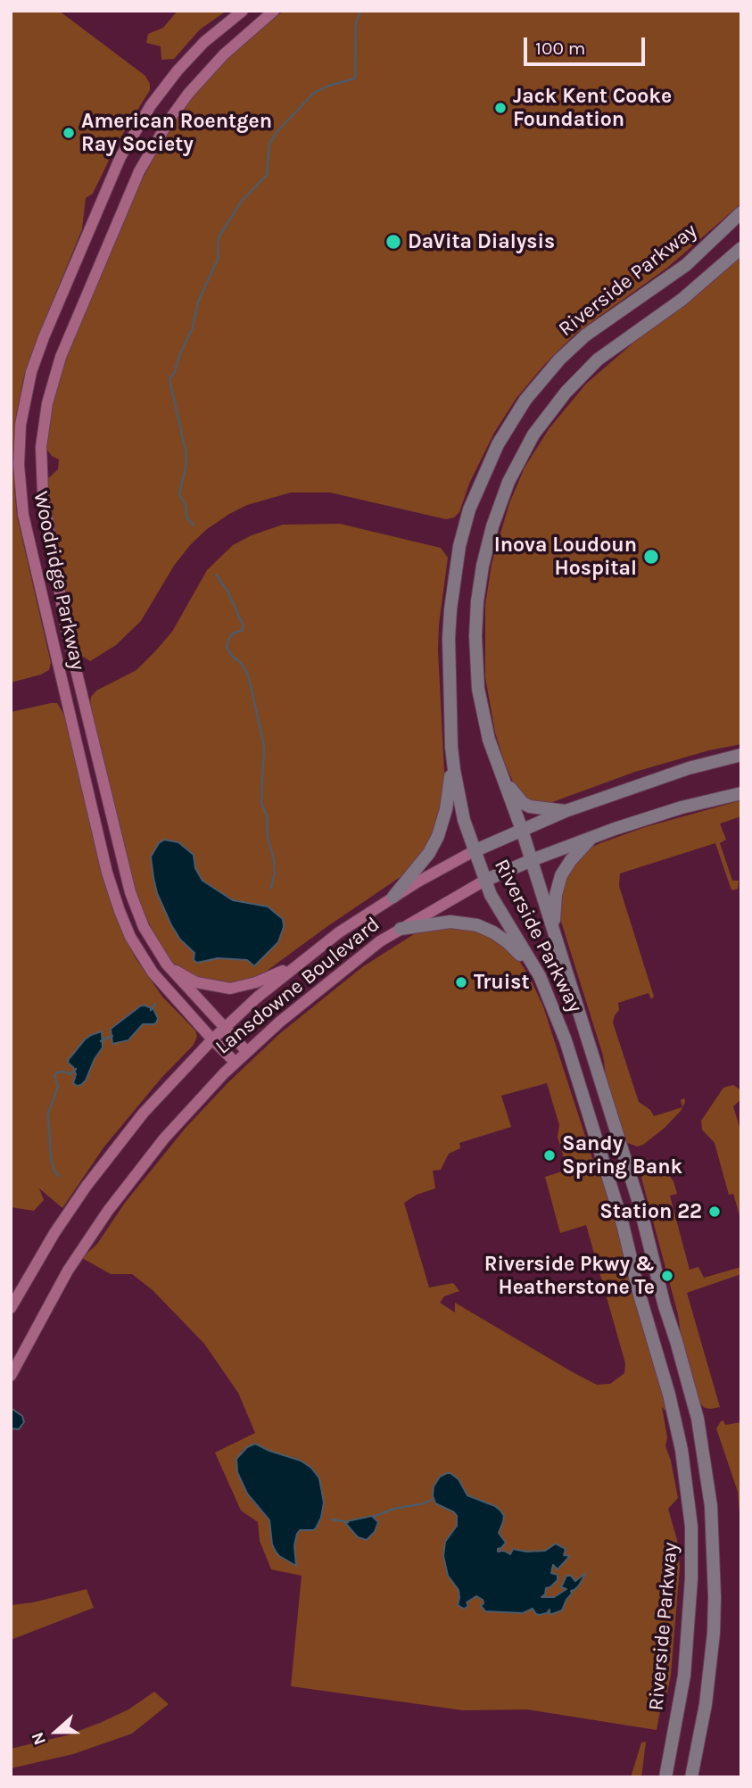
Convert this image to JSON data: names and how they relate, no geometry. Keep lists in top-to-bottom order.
{
  "streets": {
    "main road": ["Riverside Parkway", "Lansdowne Boulevard"],
    "street": ["Woodridge Parkway"]
  },
  "crossings": [
    ["Riverside Parkway", "Lansdowne Boulevard"],
    ["Woodridge Parkway", "Lansdowne Boulevard"]
  ],
  "places": [
    "Jack Kent Cooke Foundation",
    "American Roentgen Ray Society",
    "DaVita Dialysis",
    "Inova Loudoun Hospital",
    "Truist",
    "Sandy Spring Bank",
    "Station 22",
    "Riverside Pkwy & Heatherstone Te"
  ],
  "scale_bar": "100 m",
  "north": "left"
}
